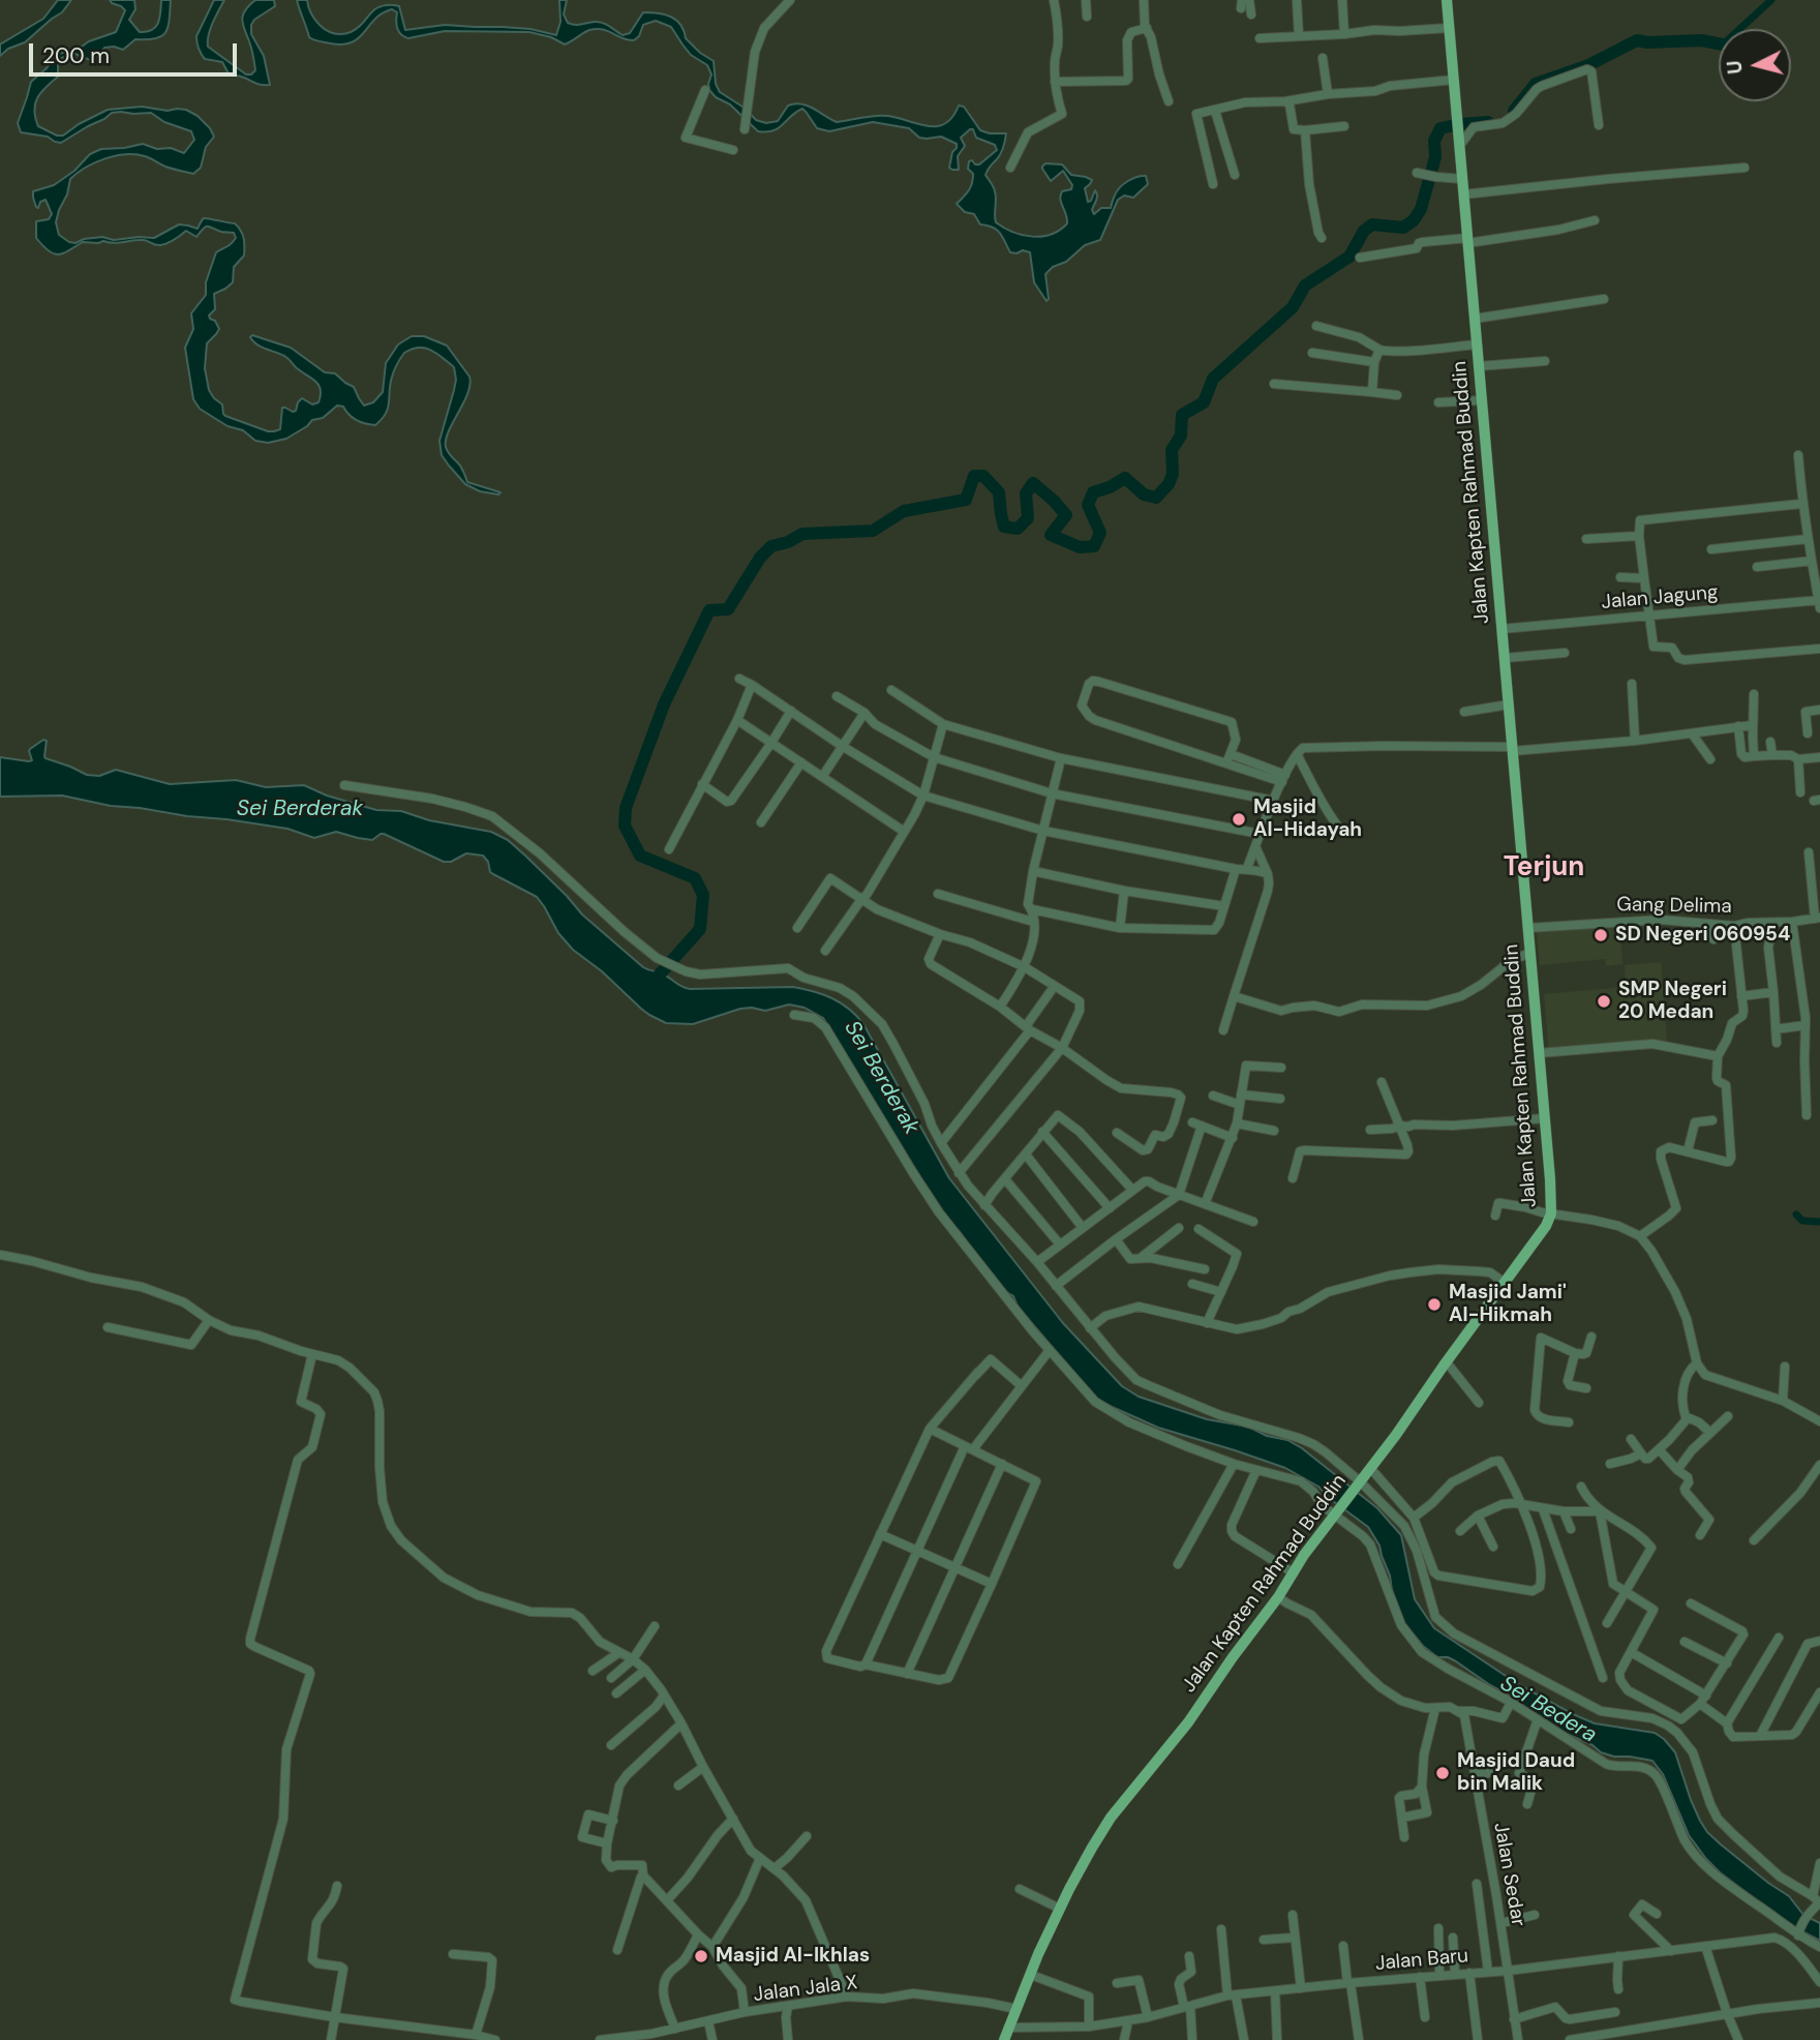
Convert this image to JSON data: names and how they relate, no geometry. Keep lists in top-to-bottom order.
{
  "streets": {
    "main road": ["Jalan Kapten Rahmad Buddin"],
    "street": [
      "Jalan Jagung",
      "Gang Delima",
      "Jalan Sedar",
      "Jalan Baru",
      "Jalan Jala X"
    ]
  },
  "crossings": [
    ["Jalan Kapten Rahmad Buddin", "Jalan Jagung"],
    ["Jalan Kapten Rahmad Buddin", "Gang Delima"],
    ["Jalan Kapten Rahmad Buddin", "Jalan Baru"],
    ["Jalan Kapten Rahmad Buddin", "Jalan Jala X"],
    ["Jalan Sedar", "Jalan Baru"]
  ],
  "districts": ["Terjun"],
  "water": ["Sei Berderak", "Sei Bedera"],
  "places": [
    "Masjid Al-Hidayah",
    "SD Negeri 060954",
    "SMP Negeri 20 Medan",
    "Masjid Jami' Al-Hikmah",
    "Masjid Daud bin Malik",
    "Masjid Al-Ikhlas"
  ],
  "scale_bar": "200 m",
  "north": "left"
}
